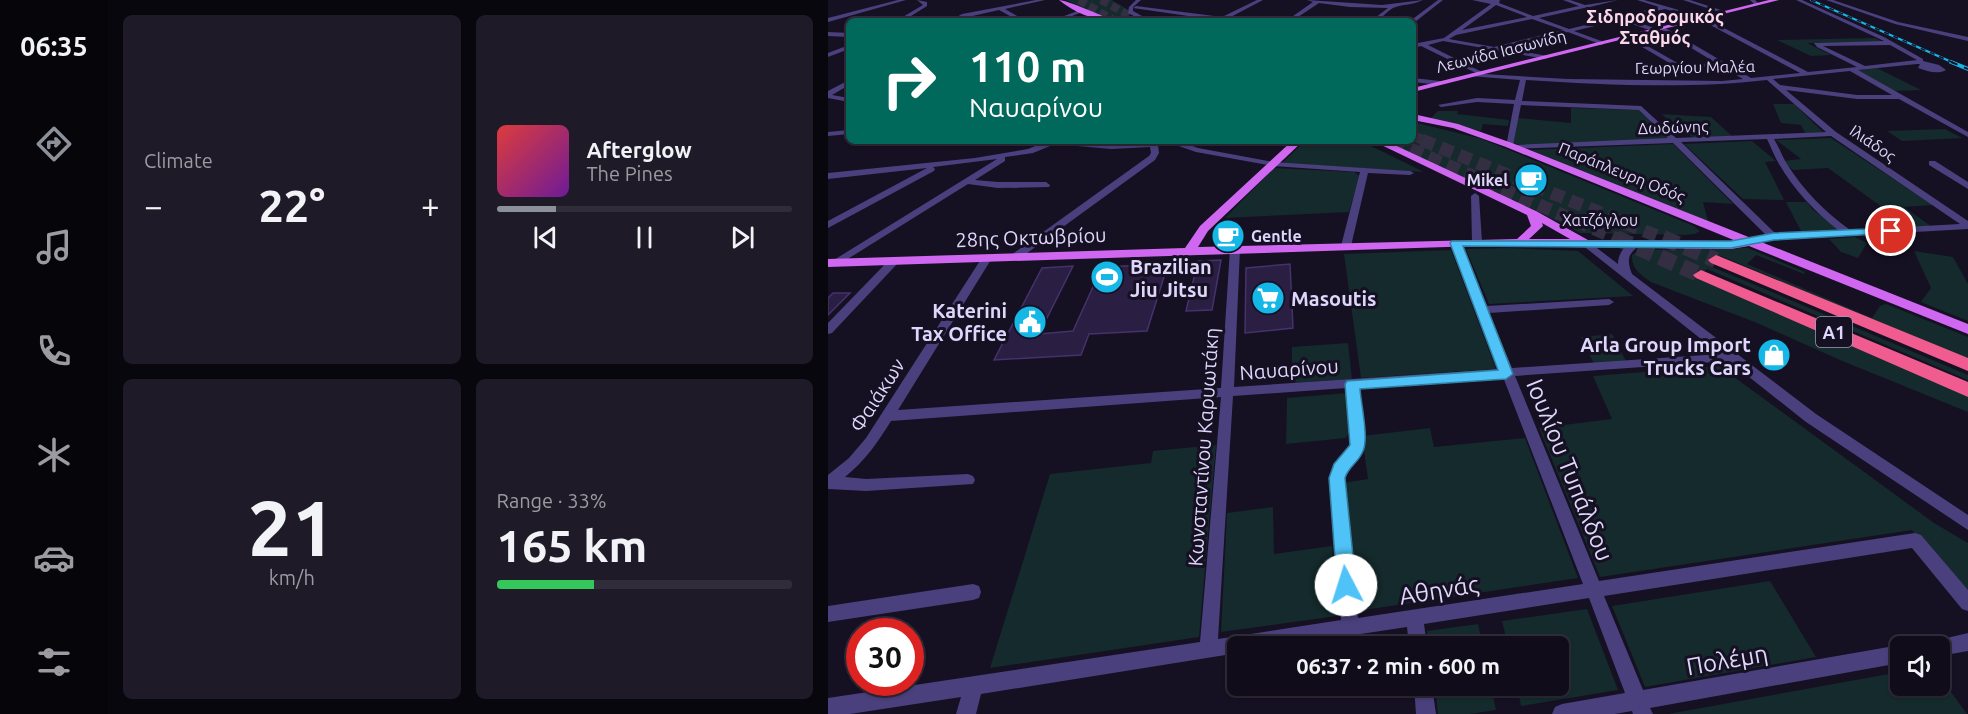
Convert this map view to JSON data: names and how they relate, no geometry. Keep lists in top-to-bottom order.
{
  "streets": {
    "highway": ["Α1"],
    "main road": [
      "Λεωνίδα Ιασωνίδη",
      "Παράπλευρη Οδός",
      "Χατζόγλου",
      "28ης Οκτωβρίου"
    ],
    "street": [
      "Γεωργίου Μαλέα",
      "Δωδώνης",
      "Ιλιάδος",
      "Ναυαρίνου",
      "Φαιάκων",
      "Κωνσταντίνου Καρυωτάκη",
      "Ιουλίου Τυπάλδου",
      "Αθηνάς",
      "Πολέμη"
    ]
  },
  "crossings": [
    ["Λεωνίδα Ιασωνίδη", "Γεωργίου Μαλέα"],
    ["Γεωργίου Μαλέα", "Ιλιάδος"],
    ["Δωδώνης", "Ιλιάδος"],
    ["Δωδώνης", "Παράπλευρη Οδός"],
    ["Παράπλευρη Οδός", "Χατζόγλου"],
    ["Χατζόγλου", "28ης Οκτωβρίου"],
    ["Χατζόγλου", "Κωνσταντίνου Καρυωτάκη"],
    ["Χατζόγλου", "Ιουλίου Τυπάλδου"],
    ["28ης Οκτωβρίου", "Φαιάκων"],
    ["28ης Οκτωβρίου", "Κωνσταντίνου Καρυωτάκη"],
    ["Ναυαρίνου", "Φαιάκων"],
    ["Ναυαρίνου", "Κωνσταντίνου Καρυωτάκη"],
    ["Ναυαρίνου", "Ιουλίου Τυπάλδου"],
    ["Κωνσταντίνου Καρυωτάκη", "Αθηνάς"],
    ["Ιουλίου Τυπάλδου", "Αθηνάς"],
    ["Ιουλίου Τυπάλδου", "Πολέμη"]
  ],
  "districts": ["Σιδηροδρομικός Σταθμός"],
  "places": {
    "cafe": ["Mikel", "Gentle"],
    "sports": ["Brazilian Jiu Jitsu"],
    "supermarket": ["Masoutis"],
    "public building": ["Katerini Tax Office"],
    "shop": ["Arla Group Import Trucks Cars"]
  },
  "page": {
    "tabs": "06:35",
    "tile": [
      "Climate",
      ["21", "km/h"],
      ["Range · 33%", "165 km"]
    ],
    "turn": ["110 m", "Ναυαρίνου"],
    "song": ["Afterglow", "The Pines"],
    "heat": ["−", "22°", "+"],
    "limit": "30",
    "trip": "06:37 · 2 min · 600 m"
  }
}
